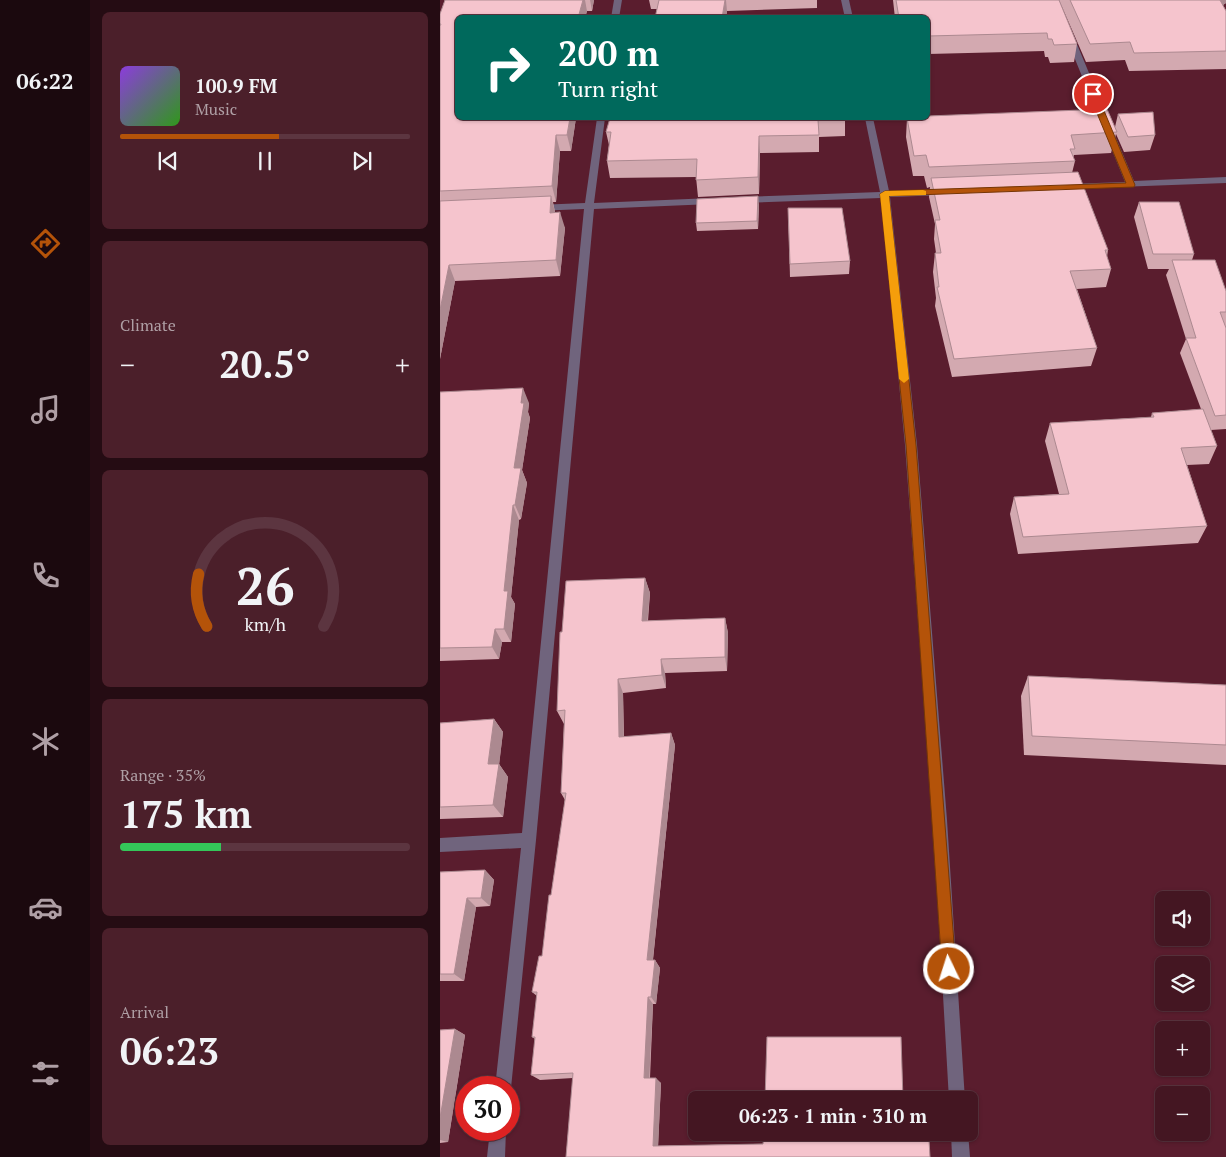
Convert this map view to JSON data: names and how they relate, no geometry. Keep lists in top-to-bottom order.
{
  "page": {
    "tabs": "06:22",
    "turn": ["200 m", "Turn right"],
    "song": ["100.9 FM", "Music"],
    "tile": [
      "Climate",
      ["Range · 35%", "175 km"],
      ["Arrival", "06:23"]
    ],
    "heat": ["−", "20.5°", "+"],
    "map_buttons": ["+", "−"],
    "limit": "30",
    "trip": "06:23 · 1 min · 310 m",
    "gauge": ["26", "km/h"]
  }
}
